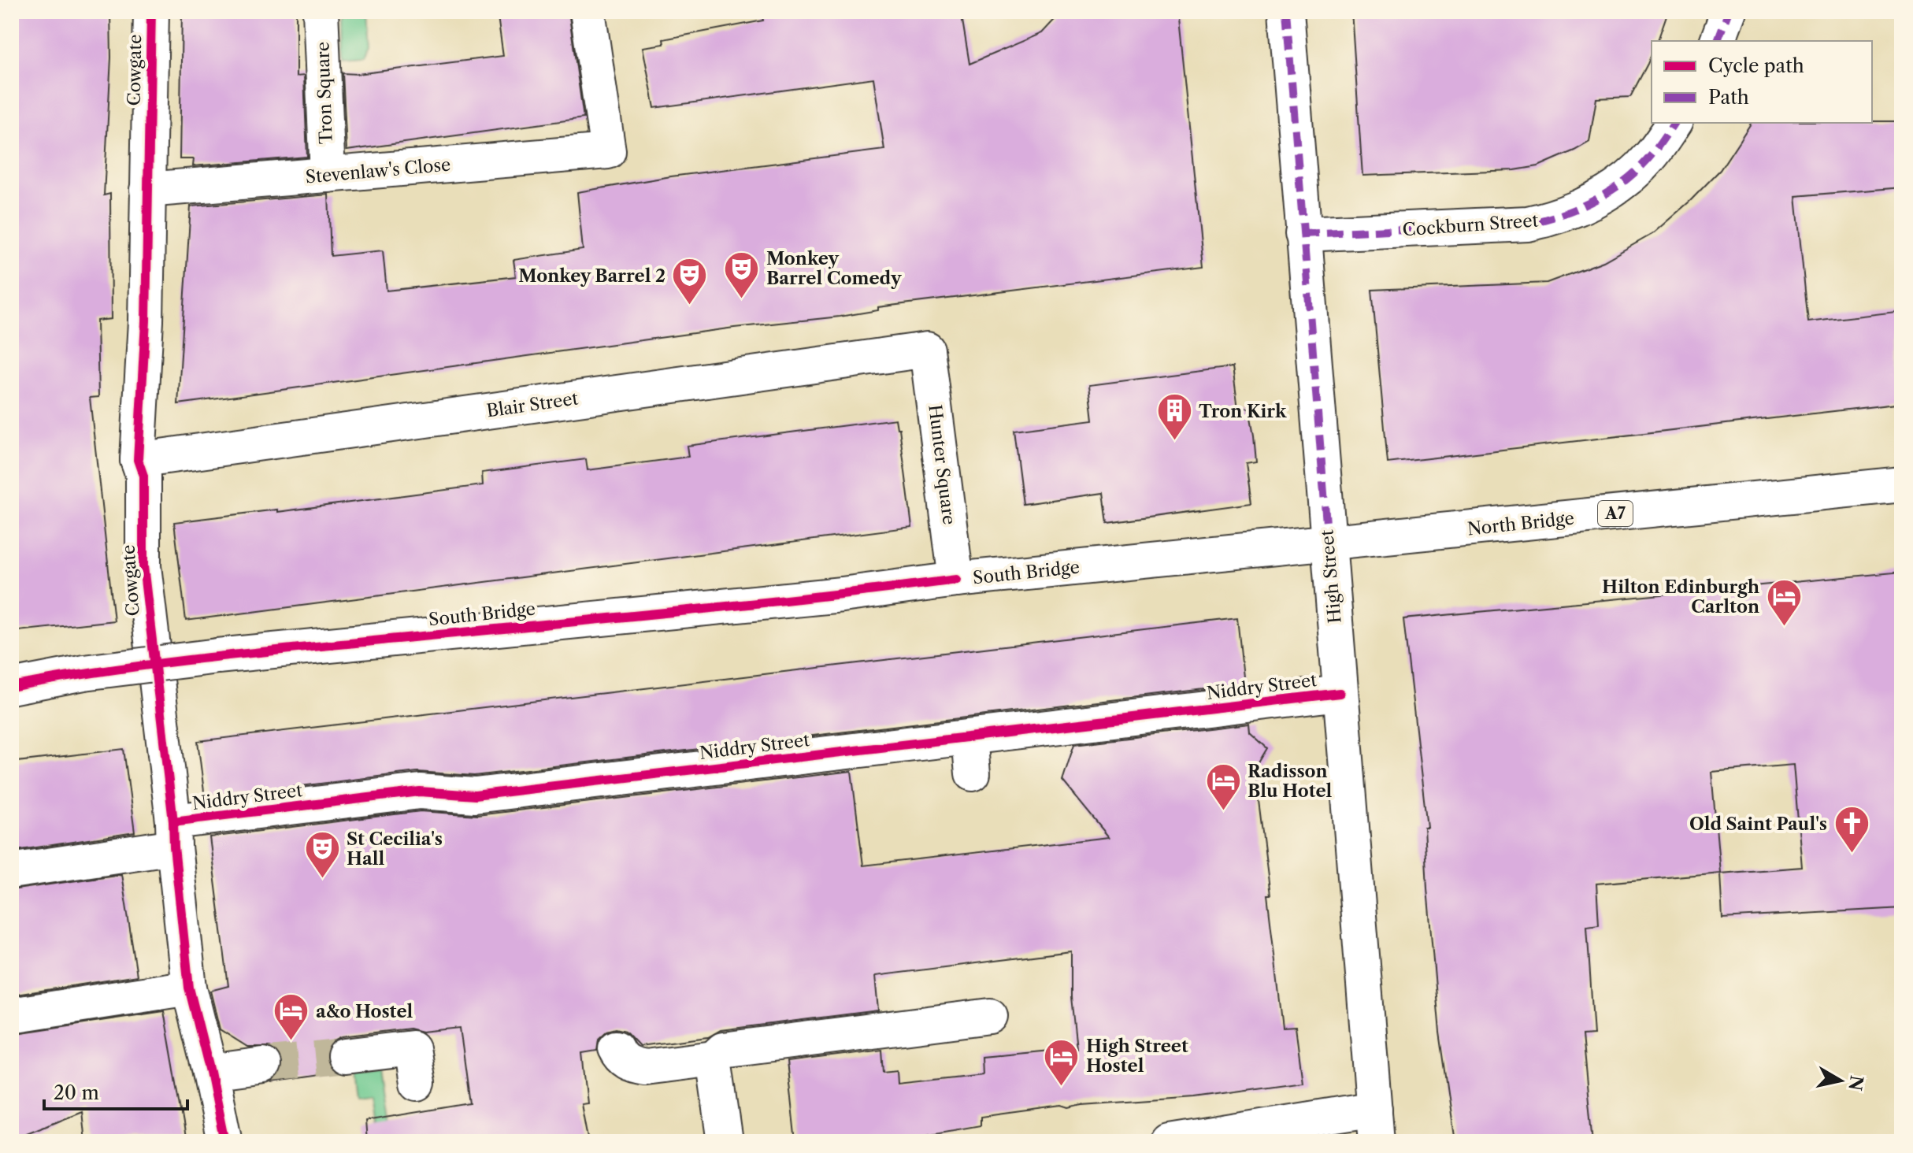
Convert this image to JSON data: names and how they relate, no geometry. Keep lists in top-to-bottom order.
{
  "streets": {
    "street": [
      "Cowgate",
      "Tron Square",
      "Stevenlaw's Close",
      "Cockburn Street",
      "Blair Street",
      "Hunter Square",
      "A7",
      "North Bridge",
      "South Bridge",
      "High Street",
      "Niddry Street"
    ]
  },
  "crossings": [
    ["Cowgate", "Stevenlaw's Close"],
    ["Cowgate", "Blair Street"],
    ["Cowgate", "Niddry Street"],
    ["Tron Square", "Stevenlaw's Close"],
    ["Cockburn Street", "High Street"],
    ["Blair Street", "Hunter Square"],
    ["Hunter Square", "South Bridge"],
    ["North Bridge", "South Bridge"],
    ["North Bridge", "High Street"],
    ["South Bridge", "High Street"],
    ["High Street", "Niddry Street"]
  ],
  "places": {
    "theatre": ["Monkey Barrel Comedy", "Monkey Barrel 2", "St Cecilia's Hall"],
    "building": ["Tron Kirk"],
    "hotel": [
      "Hilton Edinburgh Carlton",
      "Radisson Blu Hotel",
      "a&o Hostel",
      "High Street Hostel"
    ],
    "church": ["Old Saint Paul's"]
  },
  "legend": ["Cycle path", "Path"],
  "scale_bar": "20 m",
  "north": "right"
}
